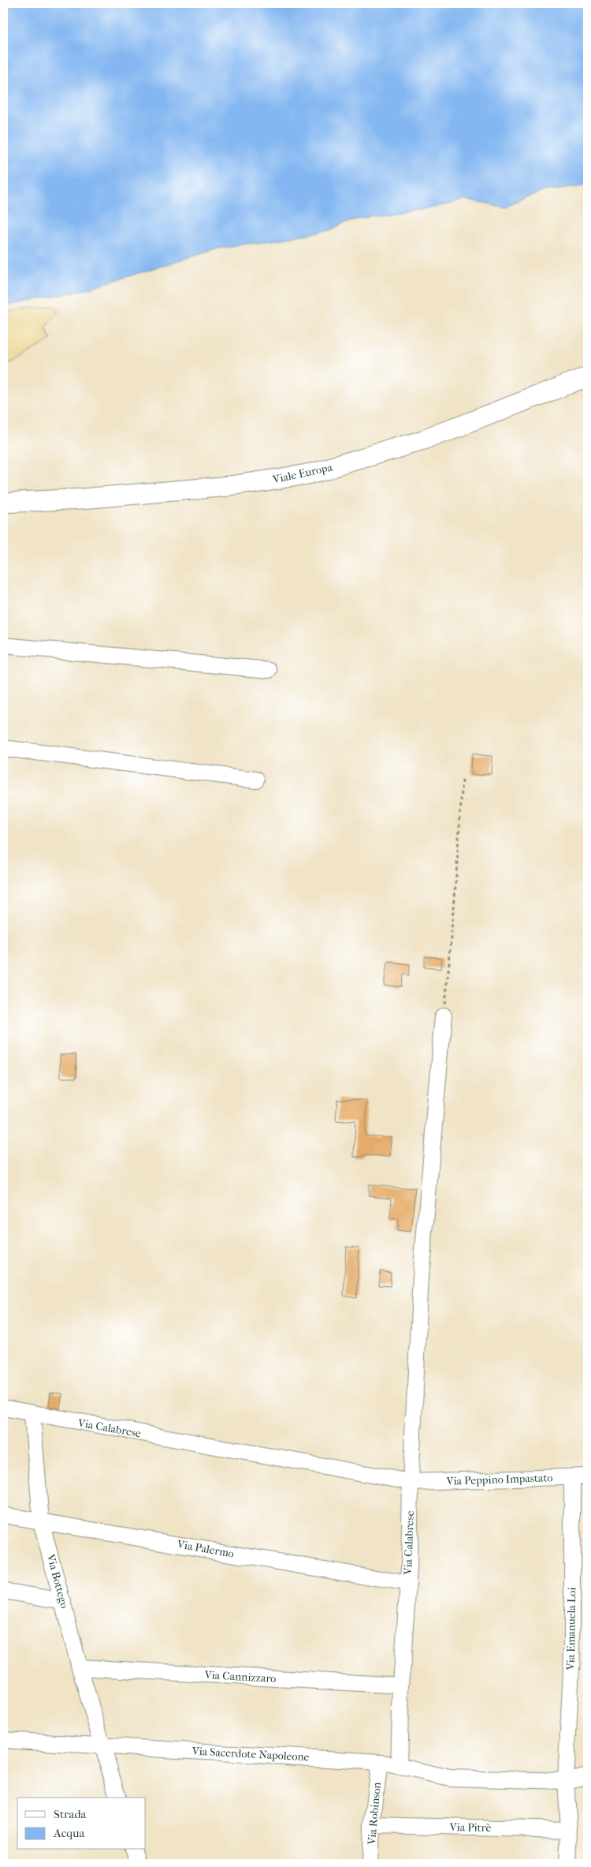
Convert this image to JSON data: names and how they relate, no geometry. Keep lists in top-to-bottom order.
{
  "streets": {
    "street": [
      "Viale Europa",
      "Via Calabrese",
      "Via Peppino Impastato",
      "Via Palermo",
      "Via Bottego",
      "Via Emanuela Loi",
      "Via Cannizzaro",
      "Via Sacerdote Napoleone",
      "Via Robinson",
      "Via Pitrè"
    ]
  },
  "crossings": [
    ["Via Calabrese", "Via Peppino Impastato"],
    ["Via Calabrese", "Via Palermo"],
    ["Via Calabrese", "Via Bottego"],
    ["Via Calabrese", "Via Cannizzaro"],
    ["Via Calabrese", "Via Sacerdote Napoleone"],
    ["Via Peppino Impastato", "Via Emanuela Loi"],
    ["Via Palermo", "Via Bottego"],
    ["Via Bottego", "Via Cannizzaro"],
    ["Via Bottego", "Via Sacerdote Napoleone"],
    ["Via Sacerdote Napoleone", "Via Robinson"],
    ["Via Robinson", "Via Pitrè"]
  ],
  "legend": ["Strada", "Acqua"]
}
